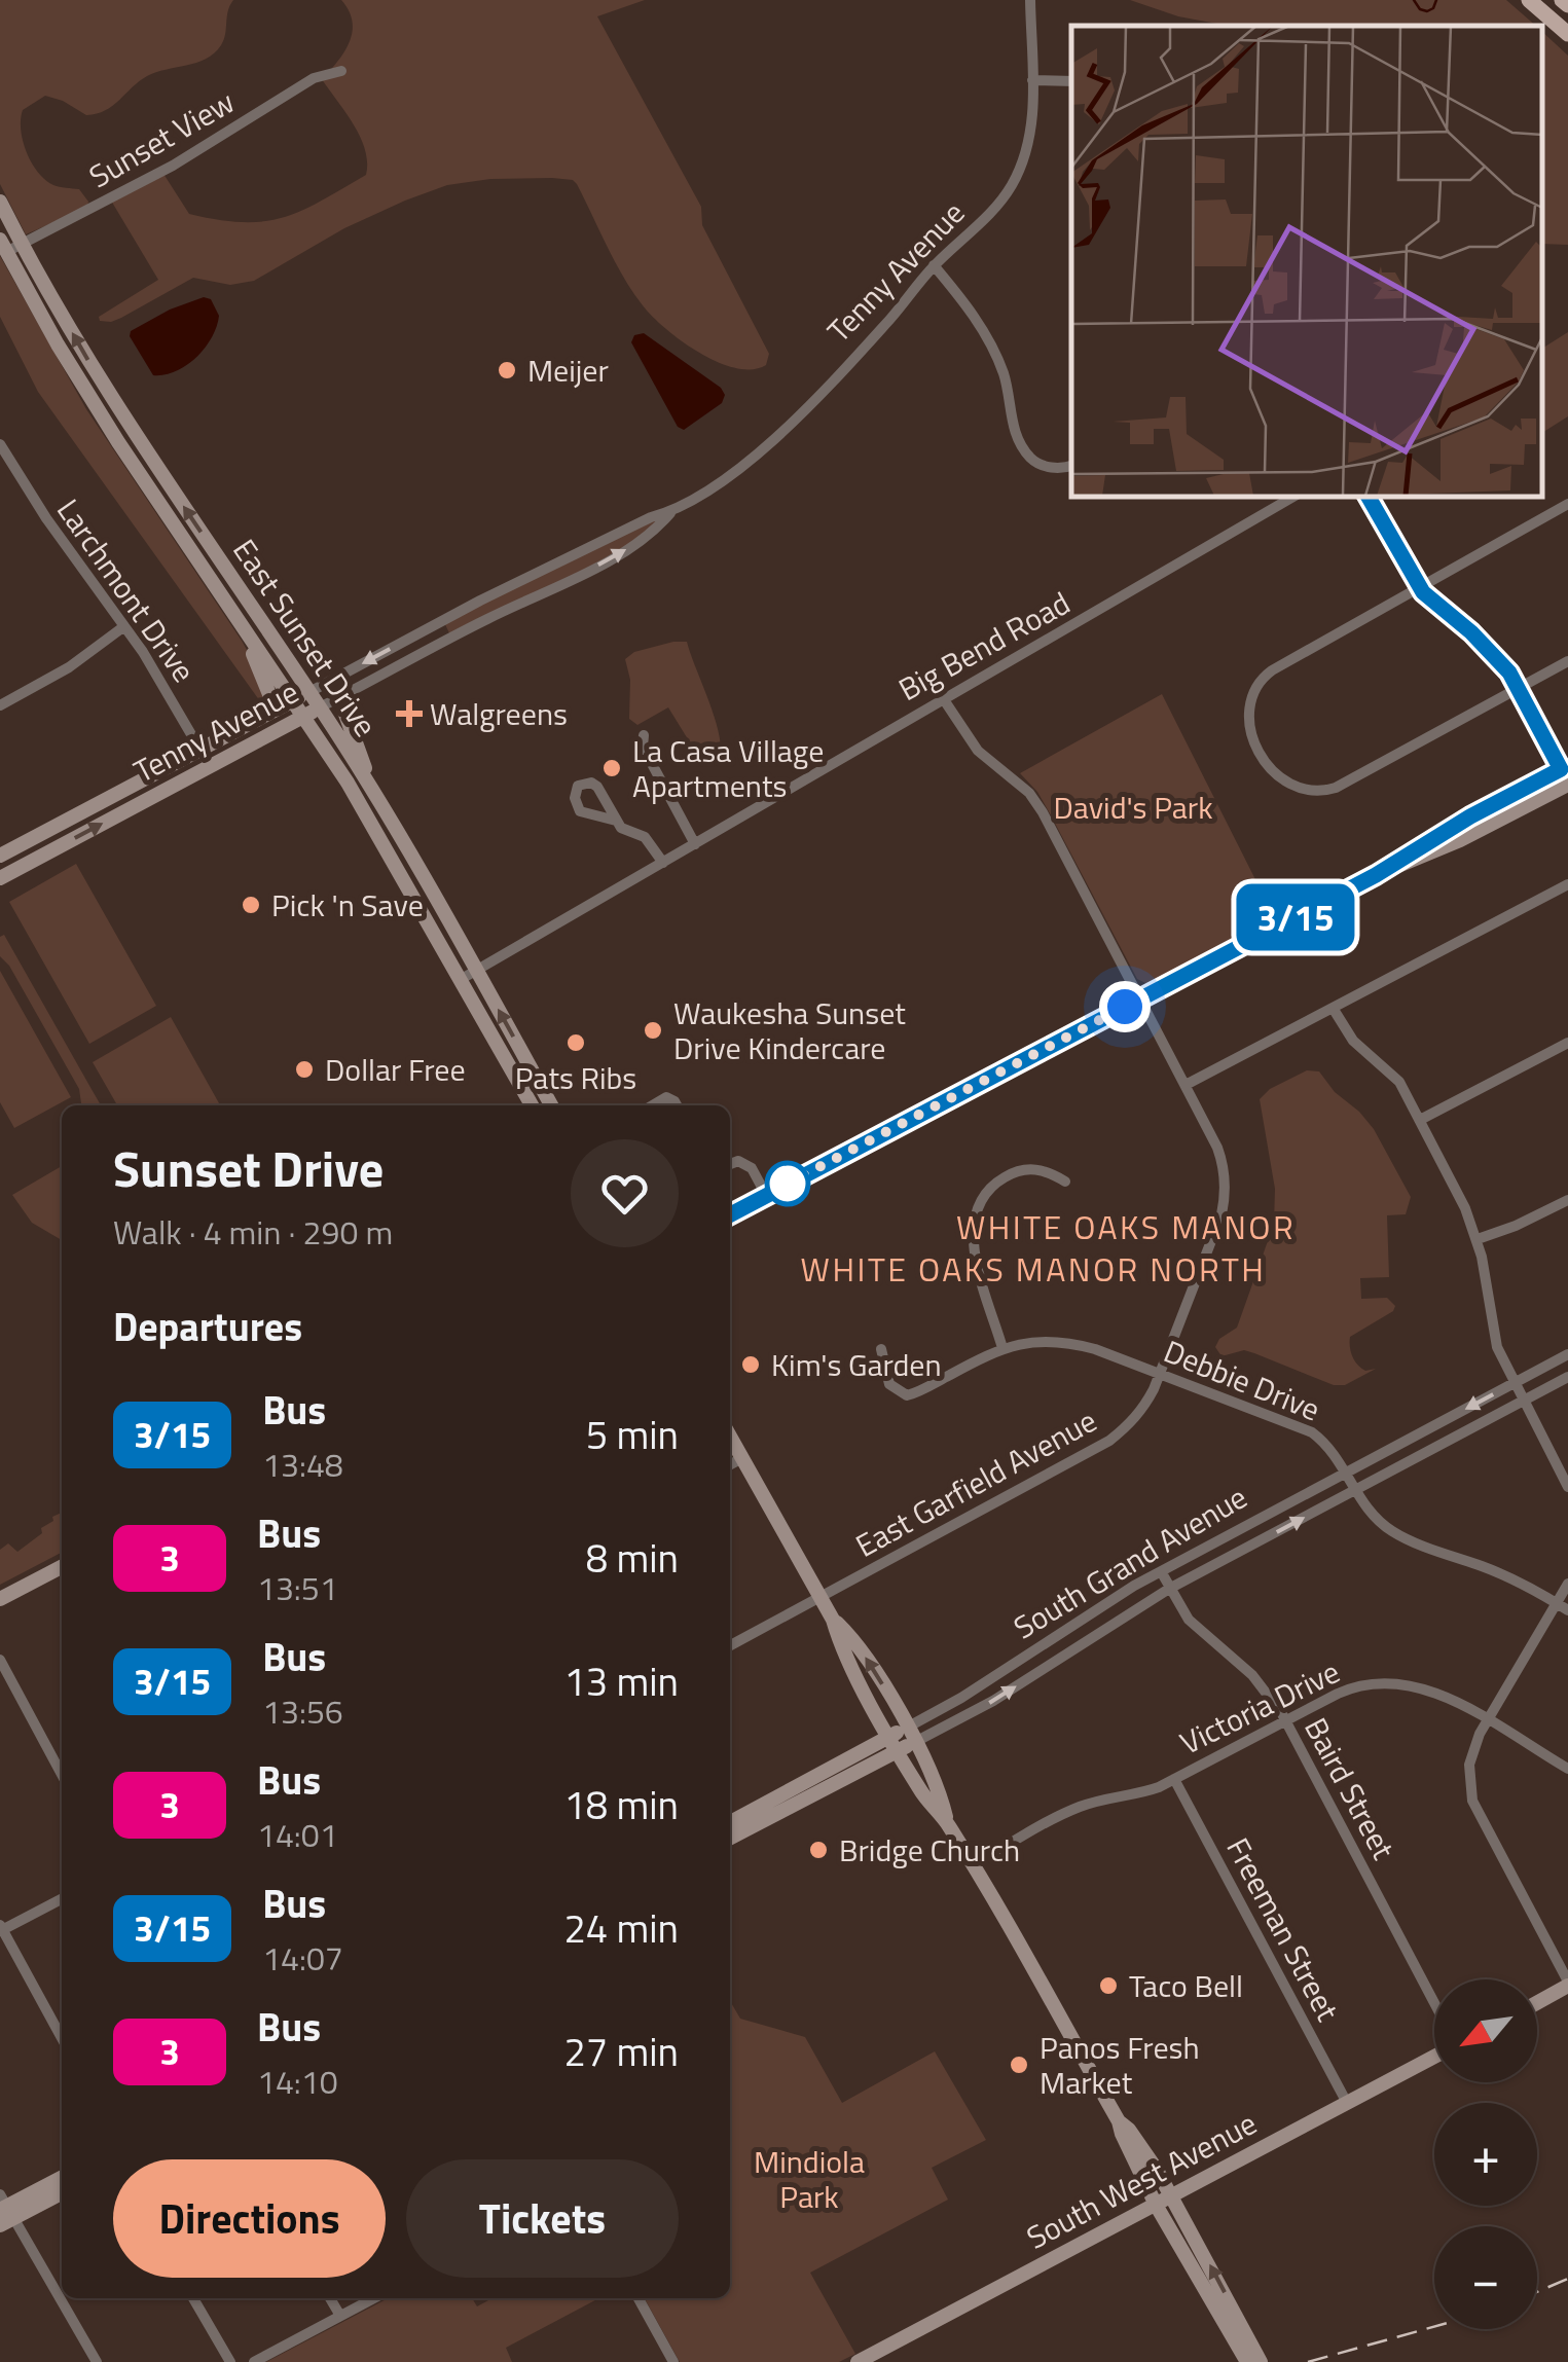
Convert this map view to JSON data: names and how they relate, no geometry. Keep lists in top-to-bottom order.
{
  "streets": {
    "main road": [
      "Tenny Avenue",
      "East Sunset Drive",
      "South Grand Avenue",
      "South West Avenue"
    ],
    "street": [
      "Sunset View",
      "Larchmont Drive",
      "Big Bend Road",
      "Debbie Drive",
      "East Garfield Avenue",
      "Victoria Drive",
      "Baird Street",
      "Freeman Street"
    ]
  },
  "crossings": [
    ["Sunset View", "East Sunset Drive"],
    ["Tenny Avenue", "Larchmont Drive"],
    ["Tenny Avenue", "East Sunset Drive"],
    ["East Sunset Drive", "Big Bend Road"],
    ["Big Bend Road", "East Garfield Avenue"],
    ["Debbie Drive", "East Garfield Avenue"],
    ["Debbie Drive", "South Grand Avenue"],
    ["South Grand Avenue", "Baird Street"],
    ["Victoria Drive", "Baird Street"],
    ["Victoria Drive", "Freeman Street"],
    ["Freeman Street", "South West Avenue"]
  ],
  "districts": ["WHITE OAKS MANOR", "WHITE OAKS MANOR NORTH"],
  "parks": ["David's Park", "Mindiola Park"],
  "places": {
    "other": [
      "Meijer",
      "La Casa Village Apartments",
      "Pick 'n Save",
      "Waukesha Sunset Drive Kindercare",
      "Pats Ribs",
      "Dollar Free",
      "Kim's Garden",
      "Bridge Church",
      "Taco Bell",
      "Panos Fresh Market"
    ],
    "health": ["Walgreens"]
  },
  "lines": ["bus line 3/15"],
  "north": "bottom left",
  "page": {
    "on_map": "3/15",
    "heading": [
      ["Sunset Drive", "Walk · 4 min · 290 m"],
      "Departures"
    ],
    "list": [
      {
        "mark": "3/15",
        "name": "Bus",
        "note": "13:48",
        "value": "5 min"
      },
      {
        "mark": "3",
        "name": "Bus",
        "note": "13:51",
        "value": "8 min"
      },
      {
        "mark": "3/15",
        "name": "Bus",
        "note": "13:56",
        "value": "13 min"
      },
      {
        "mark": "3",
        "name": "Bus",
        "note": "14:01",
        "value": "18 min"
      },
      {
        "mark": "3/15",
        "name": "Bus",
        "note": "14:07",
        "value": "24 min"
      },
      {
        "mark": "3",
        "name": "Bus",
        "note": "14:10",
        "value": "27 min"
      }
    ],
    "map_buttons": ["+", "−"],
    "buttons": ["Directions", "Tickets"]
  }
}
